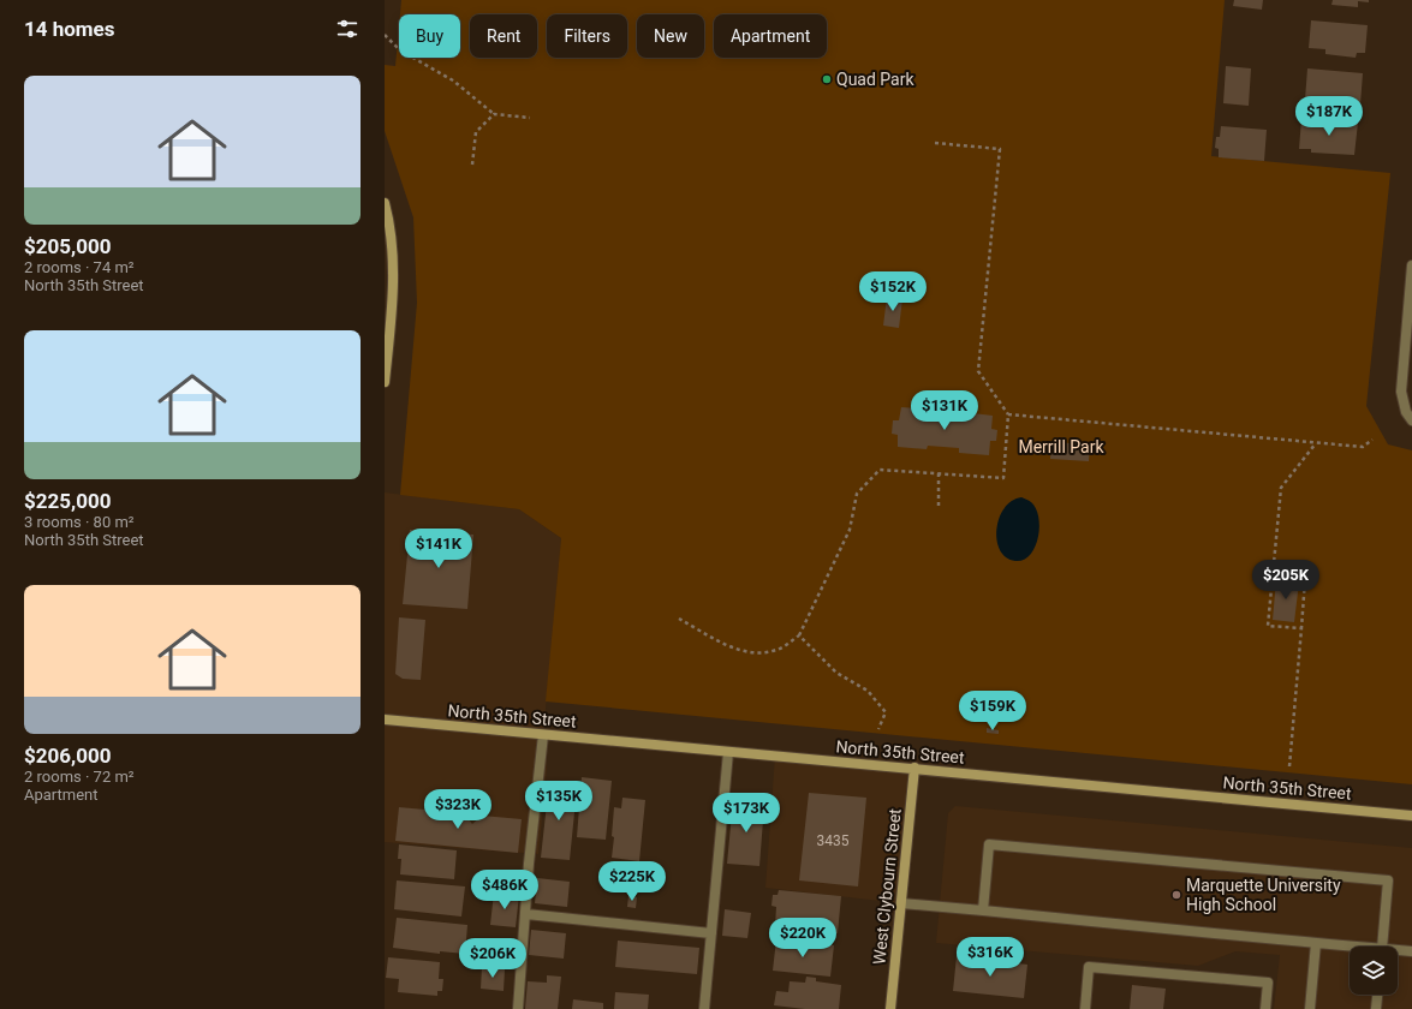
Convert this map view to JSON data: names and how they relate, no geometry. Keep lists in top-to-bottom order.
{
  "streets": {
    "main road": ["North 35th Street", "West Clybourn Street"]
  },
  "crossings": [
    ["North 35th Street", "West Clybourn Street"]
  ],
  "parks": ["Merrill Park"],
  "places": ["Quad Park", "Marquette University High School"],
  "house_numbers": ["3435"],
  "page": {
    "heading": "14 homes",
    "chip": [
      "Buy",
      "Rent",
      "Filters",
      "New",
      "Apartment"
    ],
    "list": [
      {
        "name": "$205,000",
        "note": "2 rooms · 74 m² · North 35th Street"
      },
      {
        "name": "$225,000",
        "note": "3 rooms · 80 m² · North 35th Street"
      },
      {
        "name": "$206,000",
        "note": "2 rooms · 72 m² · Apartment"
      }
    ],
    "price": [
      "$187K",
      "$152K",
      "$131K",
      "$141K",
      "$205K",
      "$159K",
      "$135K",
      "$323K",
      "$173K",
      "$225K",
      "$486K",
      "$220K",
      "$316K",
      "$206K"
    ]
  }
}
